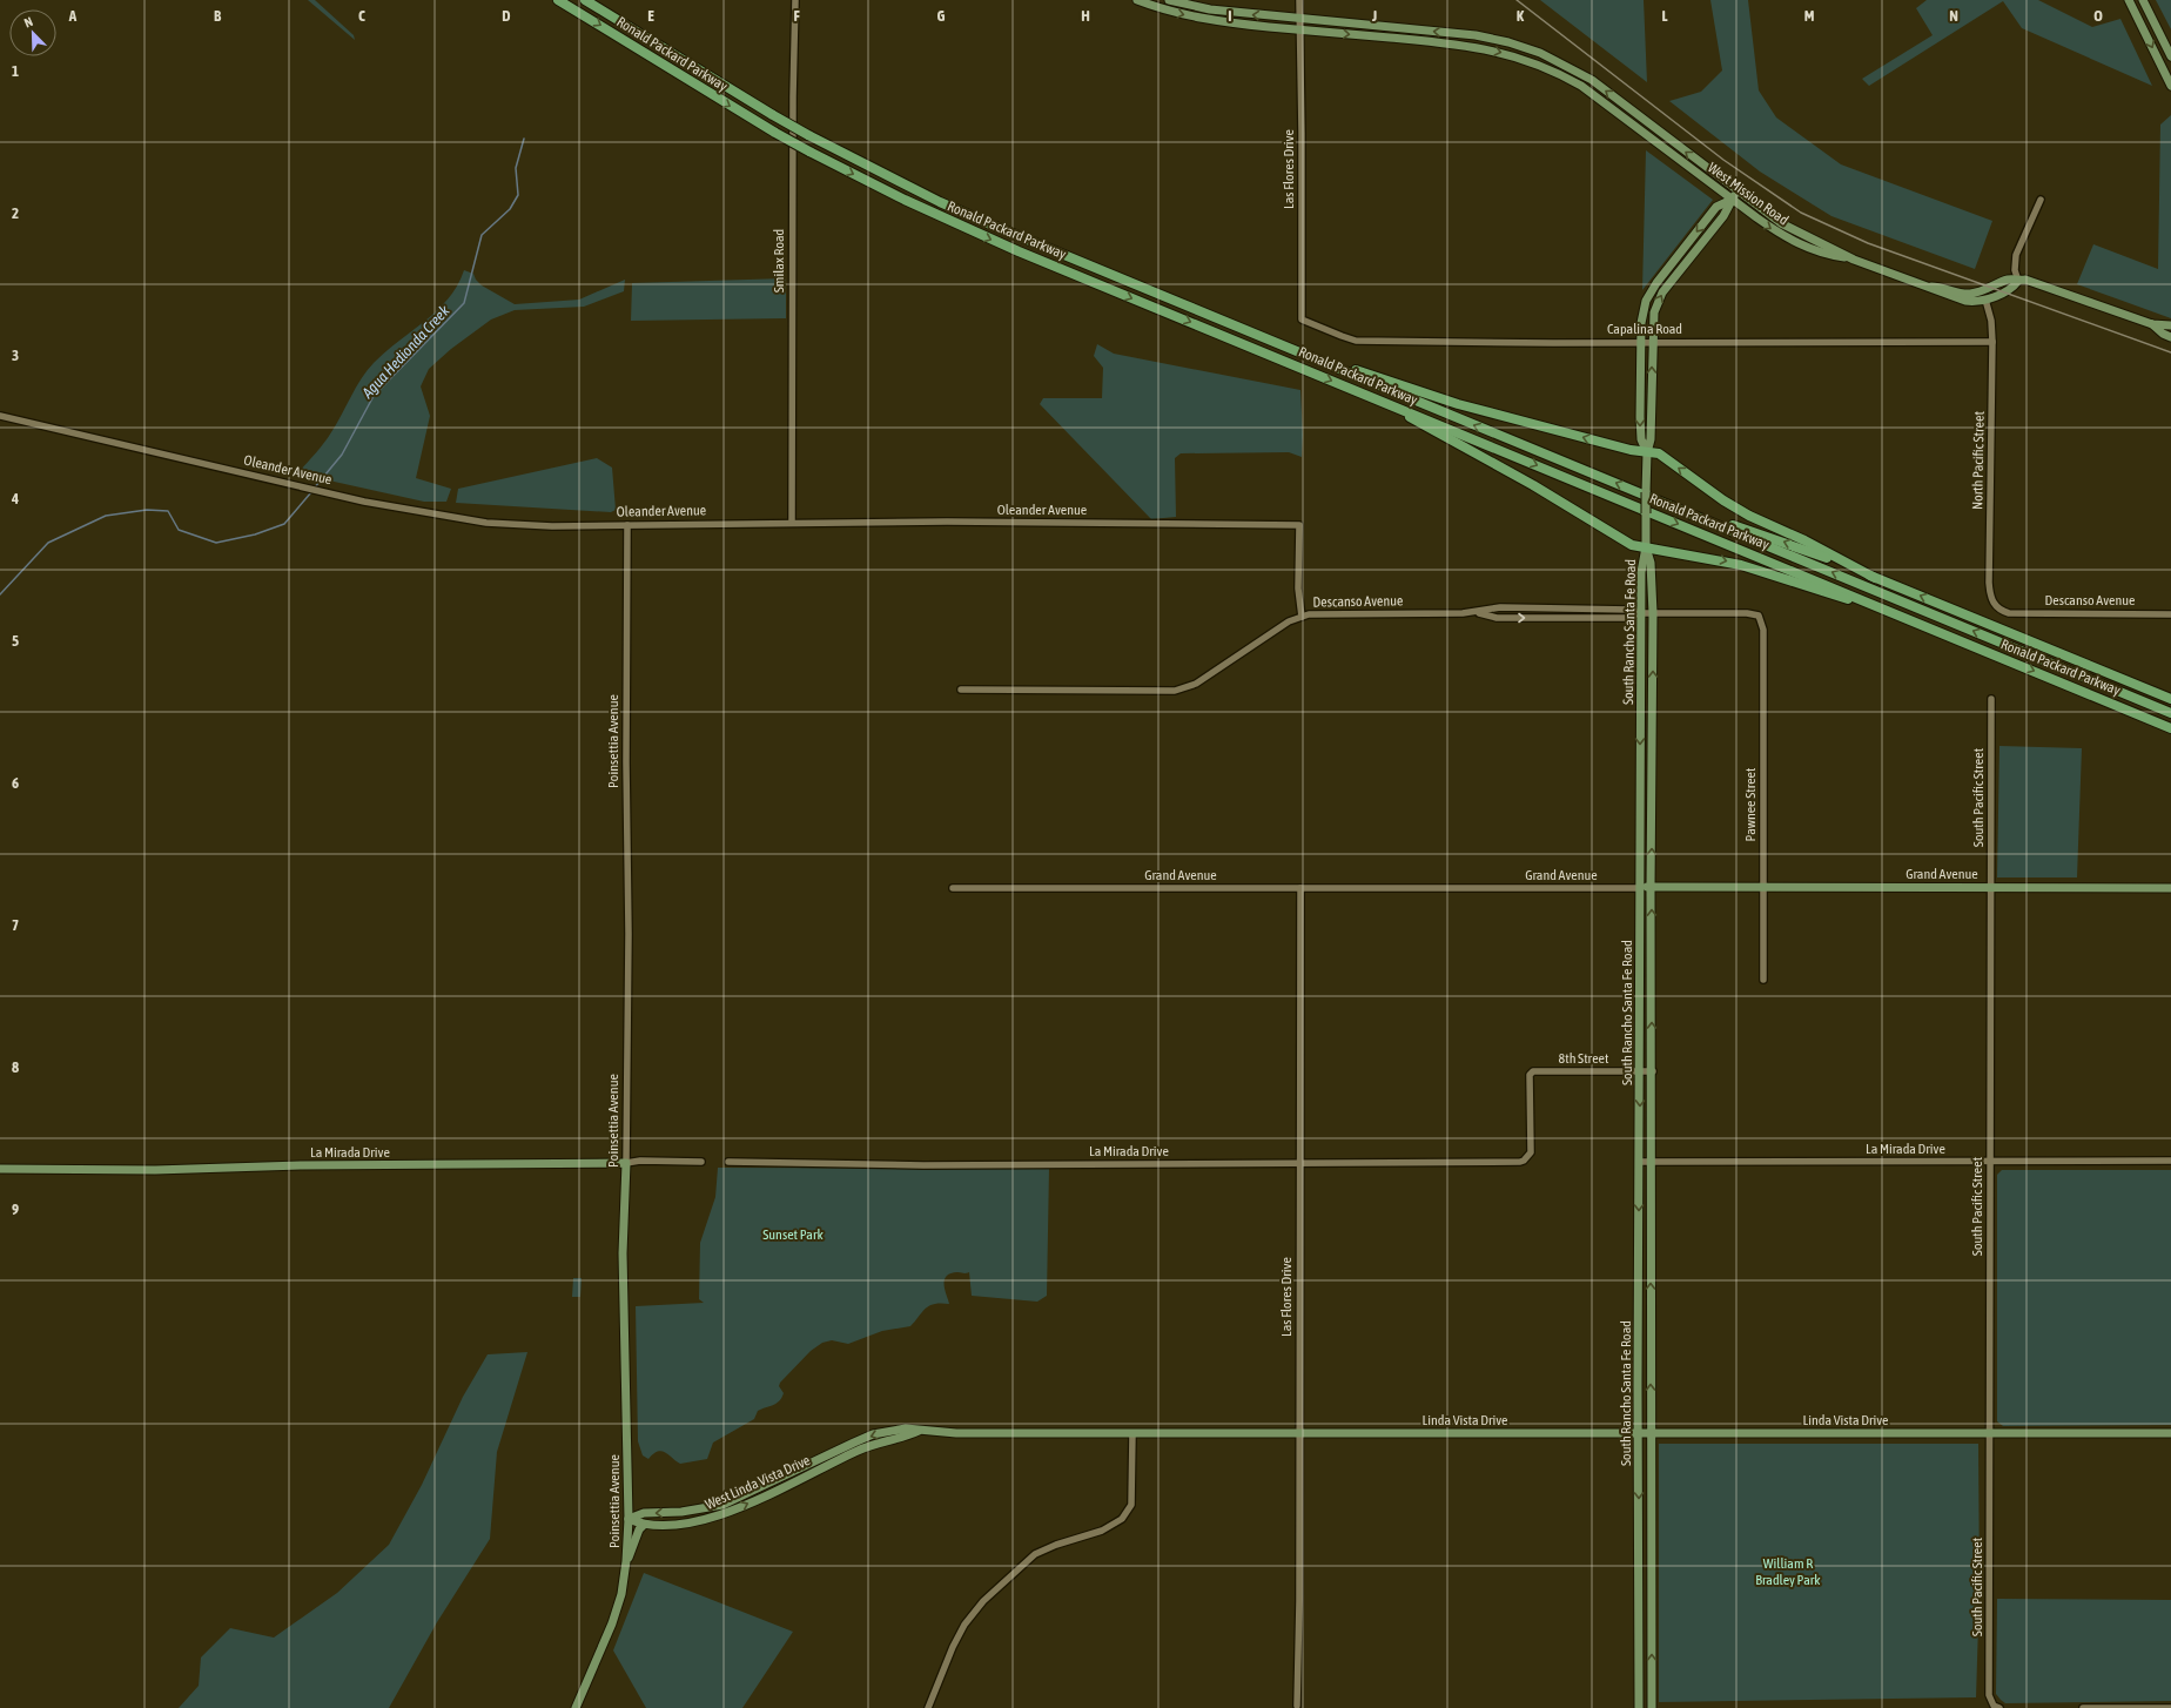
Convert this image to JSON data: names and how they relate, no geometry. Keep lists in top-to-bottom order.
{
  "streets": {
    "highway": ["Ronald Packard Parkway"],
    "main road": [
      "West Mission Road",
      "South Rancho Santa Fe Road",
      "Poinsettia Avenue",
      "Grand Avenue",
      "La Mirada Drive",
      "Linda Vista Drive",
      "West Linda Vista Drive"
    ],
    "street": [
      "Las Flores Drive",
      "Smilax Road",
      "Capalina Road",
      "North Pacific Street",
      "Oleander Avenue",
      "Descanso Avenue",
      "South Pacific Street",
      "Pawnee Street",
      "8th Street"
    ]
  },
  "crossings": [
    ["Las Flores Drive", "West Mission Road"],
    ["Las Flores Drive", "Capalina Road"],
    ["Las Flores Drive", "Grand Avenue"],
    ["Las Flores Drive", "La Mirada Drive"],
    ["Las Flores Drive", "Linda Vista Drive"],
    ["West Mission Road", "North Pacific Street"],
    ["Smilax Road", "Oleander Avenue"],
    ["Capalina Road", "North Pacific Street"],
    ["North Pacific Street", "Descanso Avenue"],
    ["Oleander Avenue", "Descanso Avenue"],
    ["Oleander Avenue", "Poinsettia Avenue"],
    ["Descanso Avenue", "South Rancho Santa Fe Road"],
    ["Descanso Avenue", "Pawnee Street"],
    ["South Rancho Santa Fe Road", "Grand Avenue"],
    ["South Rancho Santa Fe Road", "8th Street"],
    ["South Rancho Santa Fe Road", "La Mirada Drive"],
    ["South Rancho Santa Fe Road", "Linda Vista Drive"],
    ["Poinsettia Avenue", "La Mirada Drive"],
    ["Poinsettia Avenue", "West Linda Vista Drive"],
    ["South Pacific Street", "Grand Avenue"],
    ["South Pacific Street", "La Mirada Drive"],
    ["South Pacific Street", "Linda Vista Drive"],
    ["Pawnee Street", "Grand Avenue"],
    ["8th Street", "La Mirada Drive"],
    ["Linda Vista Drive", "West Linda Vista Drive"]
  ],
  "water": ["Agua Hedionda Creek"],
  "parks": ["Sunset Park", "William R Bradley Park"],
  "north": "top left",
  "grid": {
    "columns": [
      "A",
      "B",
      "C",
      "D",
      "E",
      "F",
      "G",
      "H",
      "I",
      "J",
      "K",
      "L",
      "M",
      "N",
      "O"
    ],
    "rows": [
      "1",
      "2",
      "3",
      "4",
      "5",
      "6",
      "7",
      "8",
      "9"
    ]
  }
}
